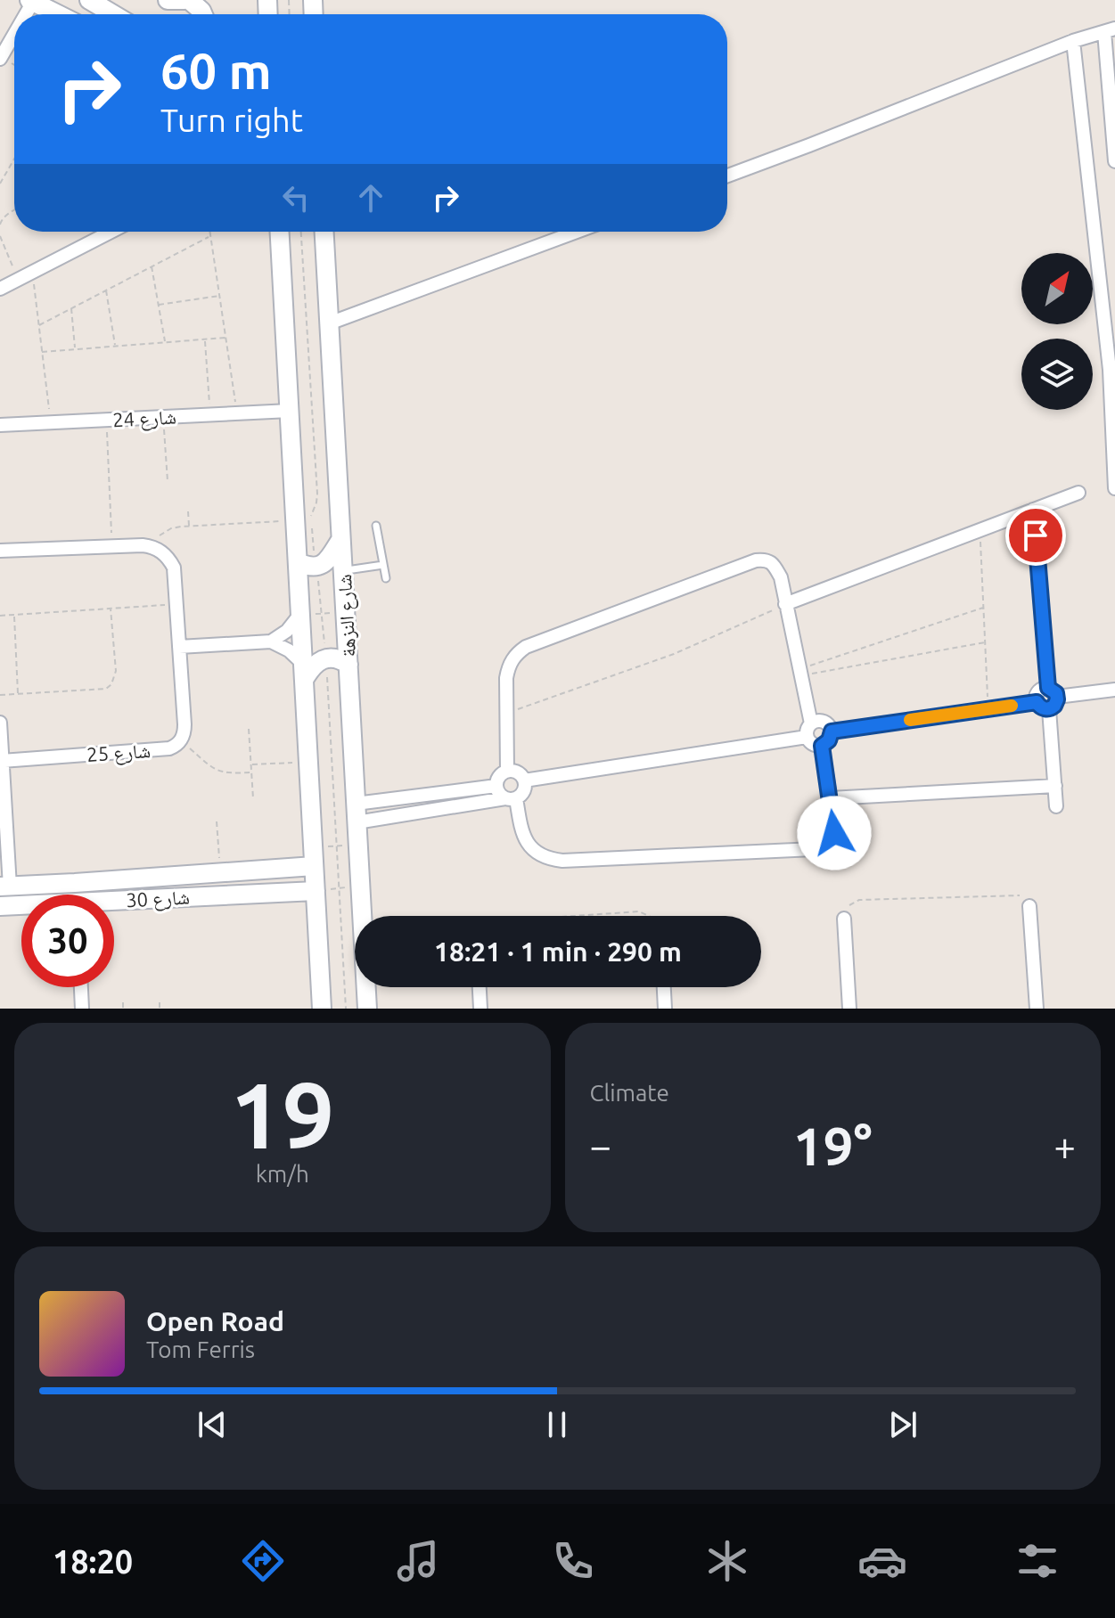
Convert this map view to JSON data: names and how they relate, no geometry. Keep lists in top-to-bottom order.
{
  "streets": {
    "main road": ["شارع النزهة", "شارع 30"],
    "street": ["شارع 24", "شارع 25"]
  },
  "north": "top right",
  "page": {
    "turn": ["60 m", "Turn right"],
    "limit": "30",
    "trip": "18:21 · 1 min · 290 m",
    "tile": [
      ["19", "km/h"],
      "Climate"
    ],
    "heat": ["−", "19°", "+"],
    "song": ["Open Road", "Tom Ferris"],
    "tabs": "18:20"
  }
}
